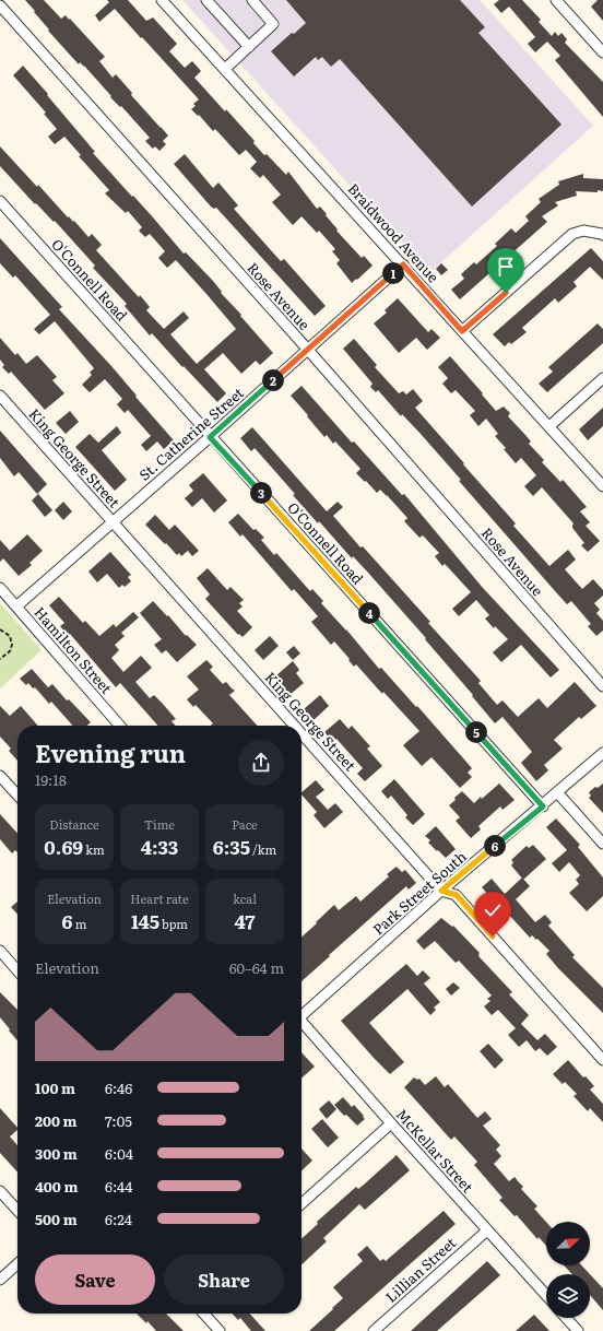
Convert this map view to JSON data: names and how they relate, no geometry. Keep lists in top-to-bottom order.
{
  "streets": {
    "street": [
      "Braidwood Avenue",
      "O'Connell Road",
      "Rose Avenue",
      "St. Catherine Street",
      "King George Street",
      "Hamilton Street",
      "Park Street South",
      "McKellar Street",
      "Lillian Street"
    ]
  },
  "crossings": [
    ["Braidwood Avenue", "St. Catherine Street"],
    ["O'Connell Road", "St. Catherine Street"],
    ["O'Connell Road", "Park Street South"],
    ["Rose Avenue", "St. Catherine Street"],
    ["St. Catherine Street", "King George Street"],
    ["St. Catherine Street", "Hamilton Street"],
    ["King George Street", "Park Street South"],
    ["McKellar Street", "Lillian Street"]
  ],
  "north": "top right",
  "page": {
    "pins": [
      "1",
      "2",
      "3",
      "4",
      "5",
      "6"
    ],
    "heading": ["Evening run", "19:18"],
    "stats": [
      ["Distance", "0.69 km"],
      ["Time", "4:33"],
      ["Pace", "6:35 /km"],
      ["Elevation", "6 m"],
      ["Heart rate", "145 bpm"],
      ["kcal", "47"]
    ],
    "chart": ["Elevation", "60–64 m"],
    "list": [
      {
        "name": "100 m",
        "note": "6:46"
      },
      {
        "name": "200 m",
        "note": "7:05"
      },
      {
        "name": "300 m",
        "note": "6:04"
      },
      {
        "name": "400 m",
        "note": "6:44"
      },
      {
        "name": "500 m",
        "note": "6:24"
      }
    ],
    "buttons": ["Save", "Share"]
  }
}
